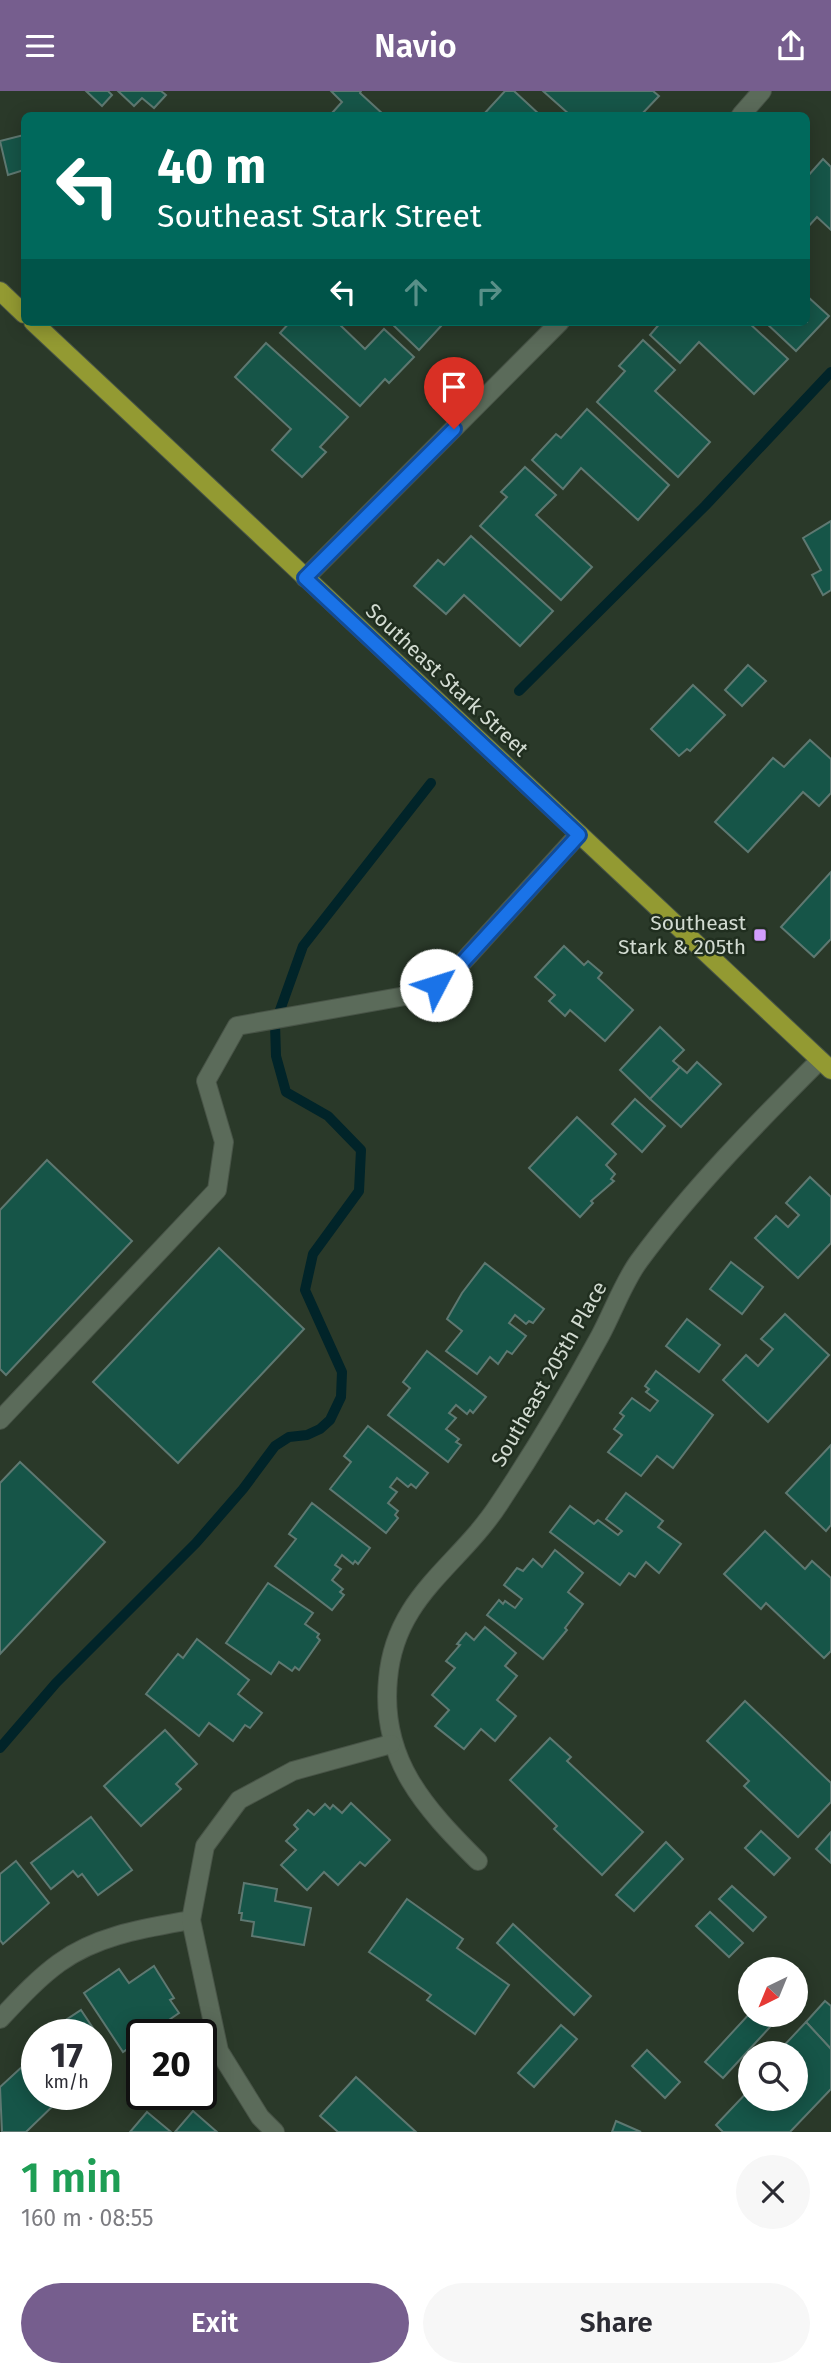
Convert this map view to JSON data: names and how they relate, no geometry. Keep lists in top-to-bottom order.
{
  "streets": {
    "main road": ["Southeast Stark Street"],
    "street": ["Southeast 205th Place"]
  },
  "crossings": [
    ["Southeast Stark Street", "Southeast 205th Place"]
  ],
  "places": {
    "transit": ["Southeast Stark & 205th"]
  },
  "north": "bottom left",
  "page": {
    "header": "Navio",
    "turn": ["40 m", "Southeast Stark Street"],
    "speed": "17 km/h",
    "limit": "20",
    "heading": ["1 min", "160 m · 08:55"],
    "buttons": ["Exit", "Share"]
  }
}
